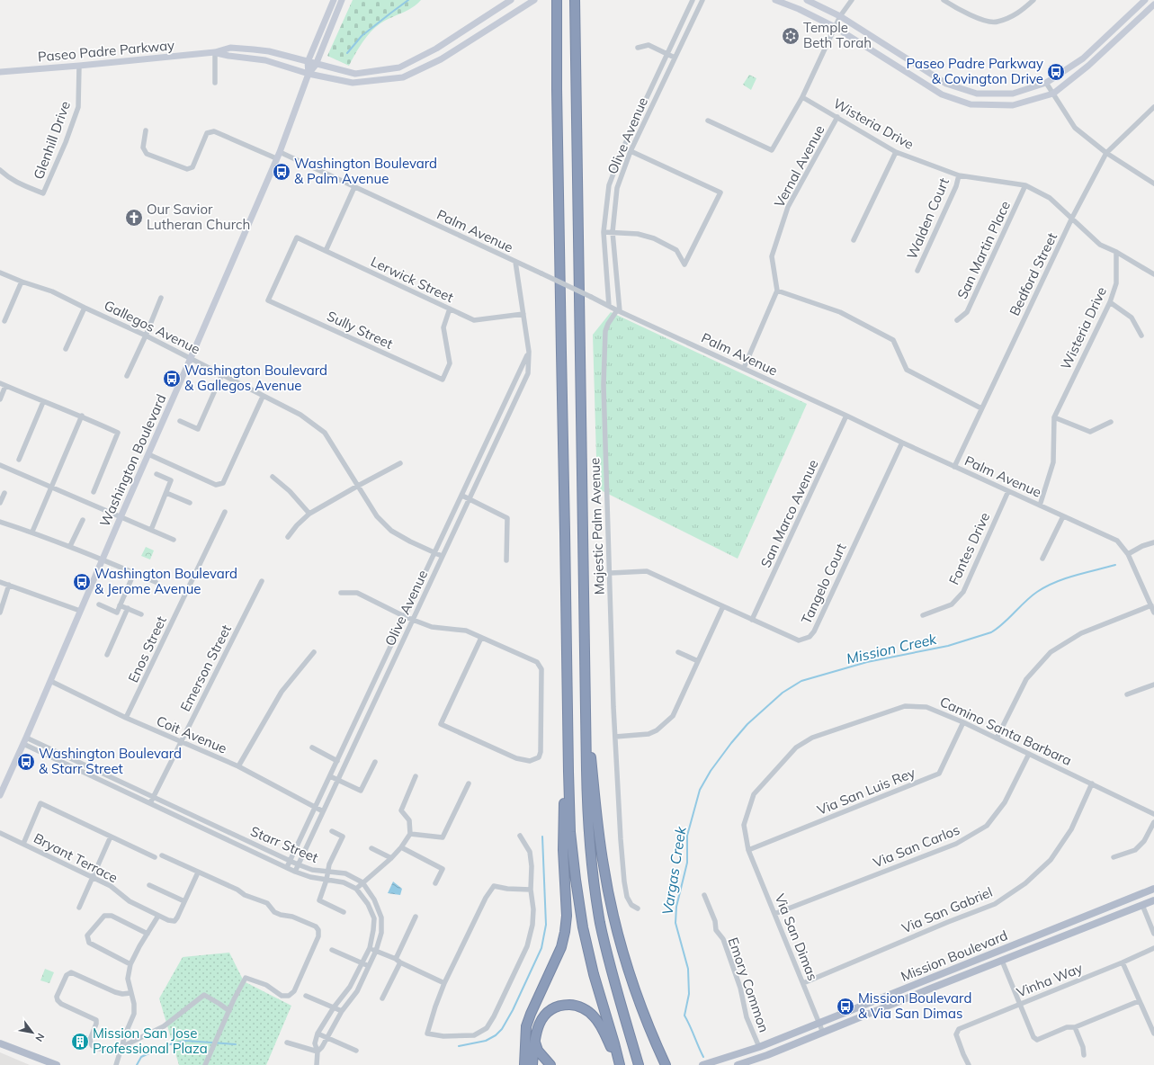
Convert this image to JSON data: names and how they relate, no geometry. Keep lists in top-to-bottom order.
{
  "streets": {
    "main road": ["Paseo Padre Parkway", "Washington Boulevard", "Mission Boulevard"],
    "street": [
      "Wisteria Drive",
      "Olive Avenue",
      "Glenhill Drive",
      "Vernal Avenue",
      "Walden Court",
      "Palm Avenue",
      "San Martin Place",
      "Bedford Street",
      "Lerwick Street",
      "Gallegos Avenue",
      "Sully Street",
      "San Marco Avenue",
      "Majestic Palm Avenue",
      "Fontes Drive",
      "Tangelo Court",
      "Enos Street",
      "Emerson Street",
      "Camino Santa Barbara",
      "Coit Avenue",
      "Via San Luis Rey",
      "Starr Street",
      "Via San Carlos",
      "Bryant Terrace",
      "Via San Gabriel",
      "Via San Dimas",
      "Vinha Way",
      "Emory Common"
    ]
  },
  "crossings": [
    ["Paseo Padre Parkway", "Glenhill Drive"],
    ["Paseo Padre Parkway", "Washington Boulevard"],
    ["Wisteria Drive", "Vernal Avenue"],
    ["Wisteria Drive", "Walden Court"],
    ["Wisteria Drive", "Palm Avenue"],
    ["Wisteria Drive", "San Martin Place"],
    ["Wisteria Drive", "Bedford Street"],
    ["Olive Avenue", "Palm Avenue"],
    ["Olive Avenue", "Lerwick Street"],
    ["Olive Avenue", "Gallegos Avenue"],
    ["Olive Avenue", "Majestic Palm Avenue"],
    ["Olive Avenue", "Coit Avenue"],
    ["Olive Avenue", "Starr Street"],
    ["Palm Avenue", "Bedford Street"],
    ["Palm Avenue", "Washington Boulevard"],
    ["Palm Avenue", "San Marco Avenue"],
    ["Palm Avenue", "Majestic Palm Avenue"],
    ["Palm Avenue", "Fontes Drive"],
    ["Palm Avenue", "Tangelo Court"],
    ["Lerwick Street", "Sully Street"],
    ["Gallegos Avenue", "Washington Boulevard"],
    ["Washington Boulevard", "Coit Avenue"],
    ["Washington Boulevard", "Starr Street"],
    ["San Marco Avenue", "Tangelo Court"],
    ["Majestic Palm Avenue", "Tangelo Court"],
    ["Enos Street", "Coit Avenue"],
    ["Emerson Street", "Coit Avenue"],
    ["Emerson Street", "Starr Street"],
    ["Camino Santa Barbara", "Via San Luis Rey"],
    ["Camino Santa Barbara", "Via San Carlos"],
    ["Camino Santa Barbara", "Via San Gabriel"],
    ["Camino Santa Barbara", "Via San Dimas"],
    ["Via San Luis Rey", "Via San Dimas"],
    ["Via San Carlos", "Via San Dimas"],
    ["Via San Gabriel", "Via San Dimas"],
    ["Via San Dimas", "Mission Boulevard"],
    ["Mission Boulevard", "Emory Common"]
  ],
  "water": ["Mission Creek", "Vargas Creek"],
  "places": {
    "synagogue": ["Temple Beth Torah"],
    "bus stop": [
      "Paseo Padre Parkway & Covington Drive",
      "Washington Boulevard & Palm Avenue",
      "Washington Boulevard & Gallegos Avenue",
      "Washington Boulevard & Jerome Avenue",
      "Washington Boulevard & Starr Street",
      "Mission Boulevard & Via San Dimas"
    ],
    "church": ["Our Savior Lutheran Church"],
    "building": ["Mission San Jose Professional Plaza"]
  },
  "north": "bottom right"
}
